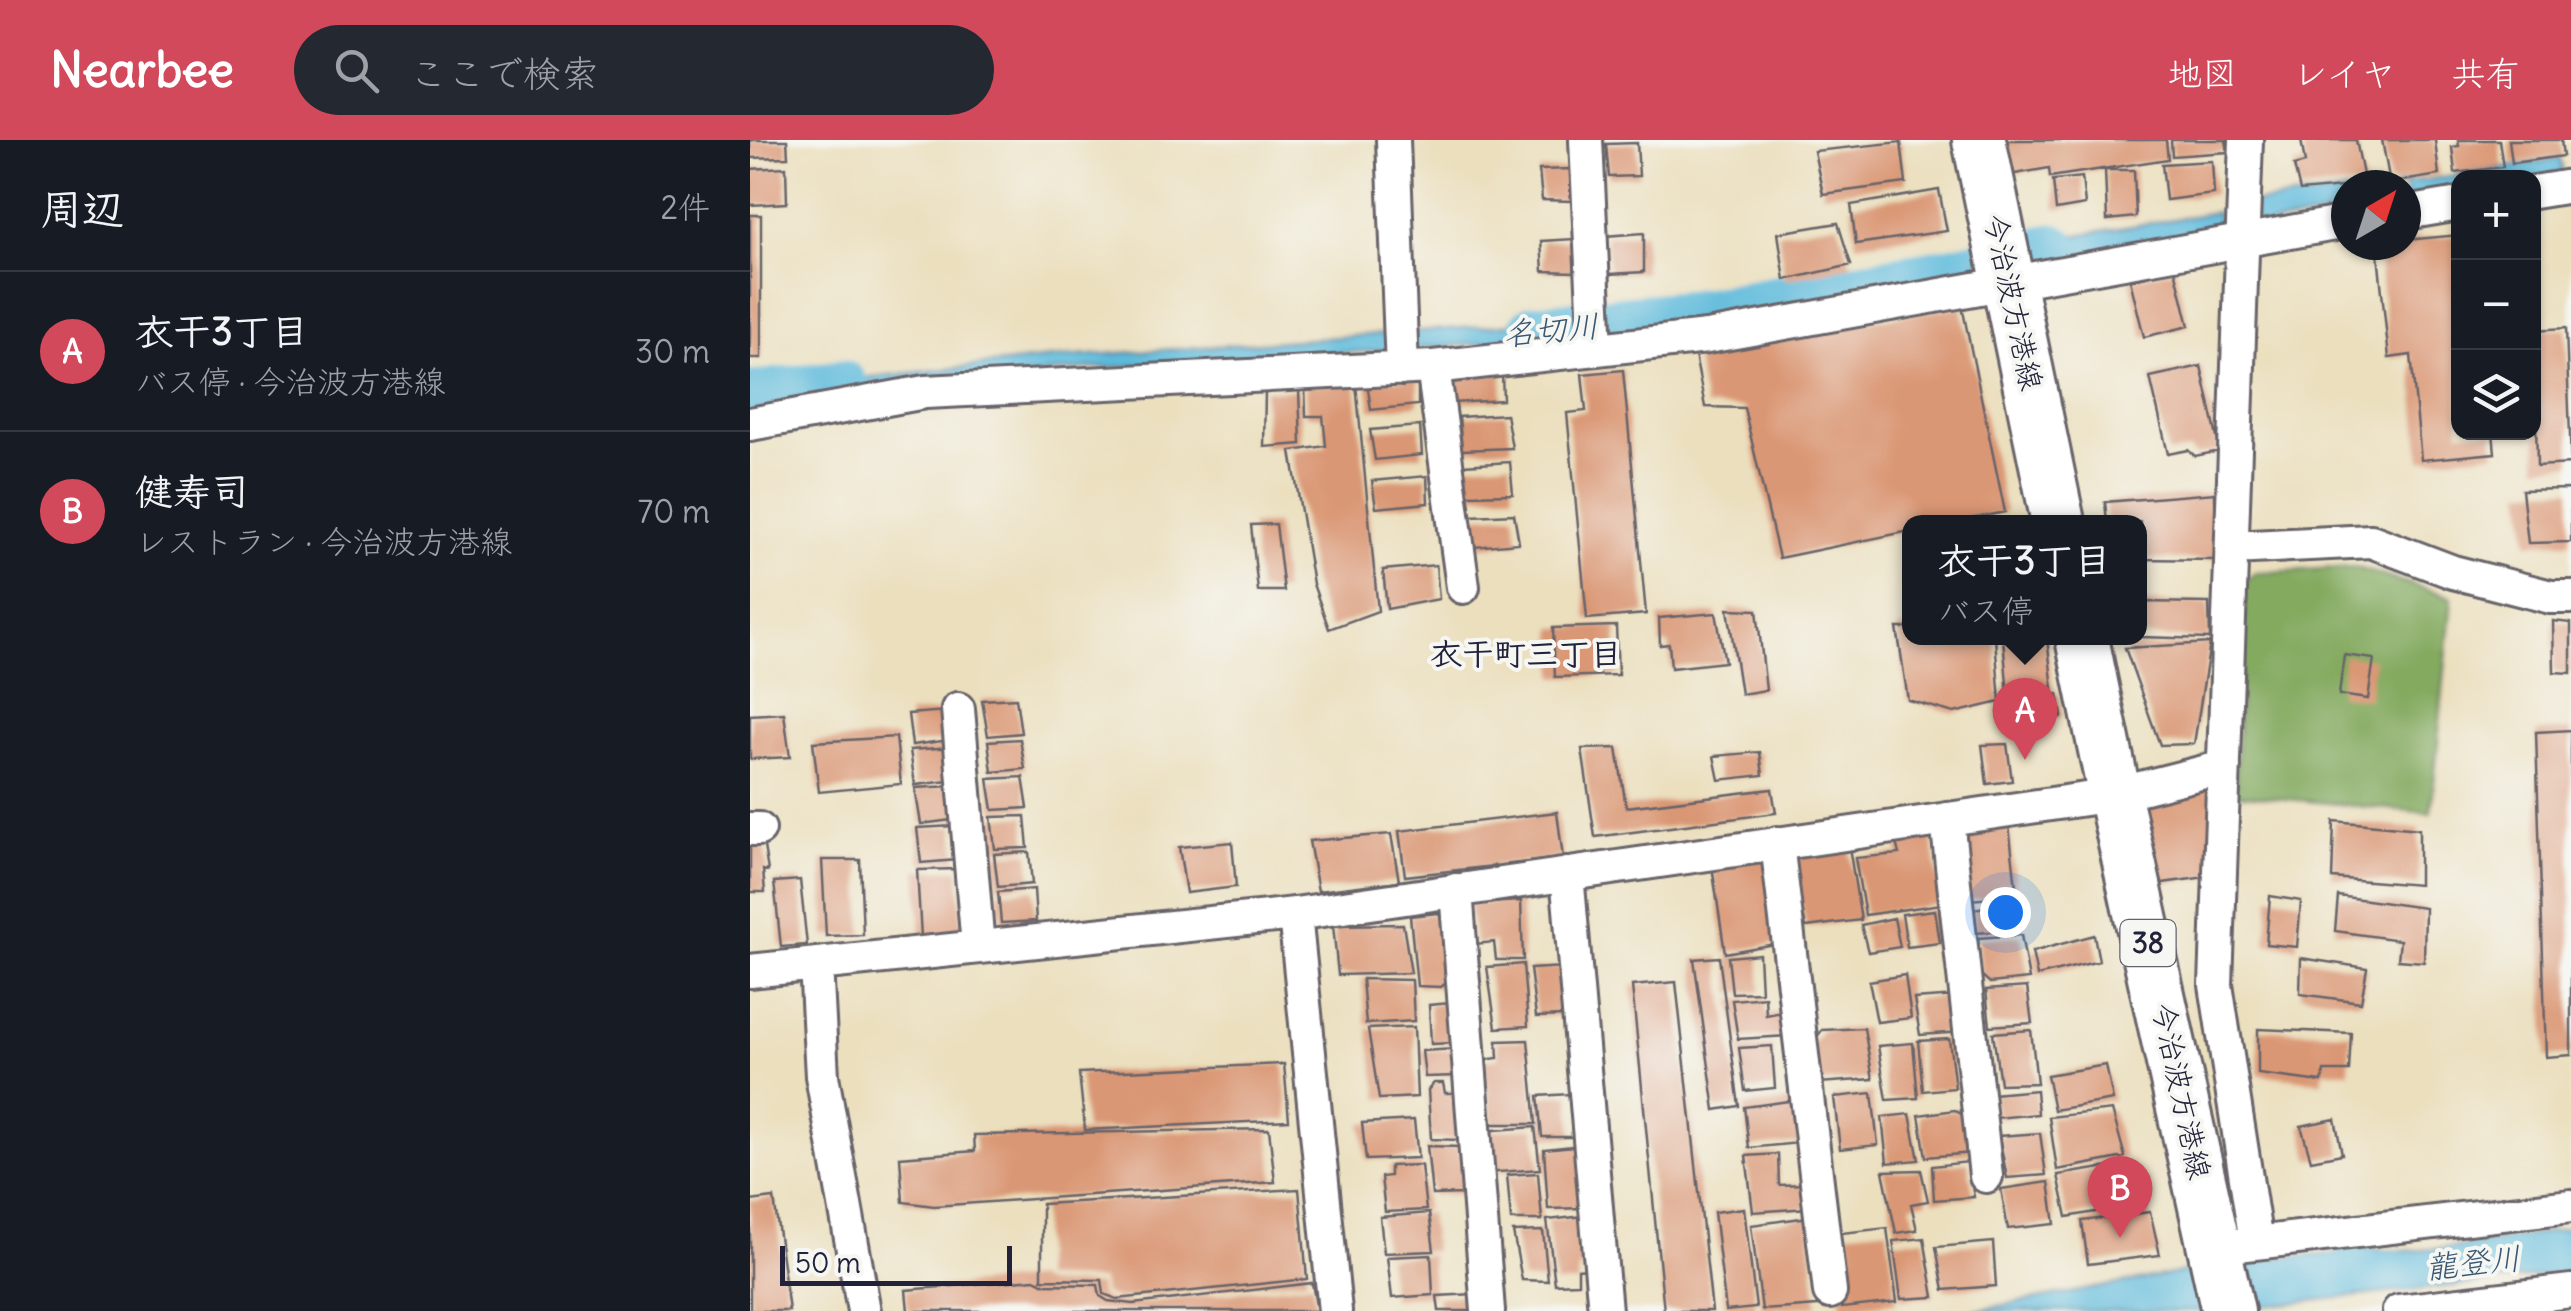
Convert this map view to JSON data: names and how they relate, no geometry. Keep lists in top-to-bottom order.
{
  "streets": {
    "main road": ["今治波方港線", "38"]
  },
  "districts": ["衣干町三丁目"],
  "water": ["名切川", "龍登川"],
  "scale_bar": "50 m",
  "north": "top right",
  "page": {
    "header": "Nearbee",
    "search": "ここで検索",
    "nav": ["地図", "レイヤ", "共有"],
    "heading": ["周辺", "2件"],
    "map_buttons": ["+", "−"],
    "list": [
      {
        "mark": "A",
        "name": "衣干3丁目",
        "note": "バス停 · 今治波方港線",
        "value": "30 m"
      },
      {
        "mark": "B",
        "name": "健寿司",
        "note": "レストラン · 今治波方港線",
        "value": "70 m"
      }
    ],
    "popup": ["衣干3丁目", "バス停"],
    "pins": ["A", "B"],
    "scale": "50 m"
  }
}
